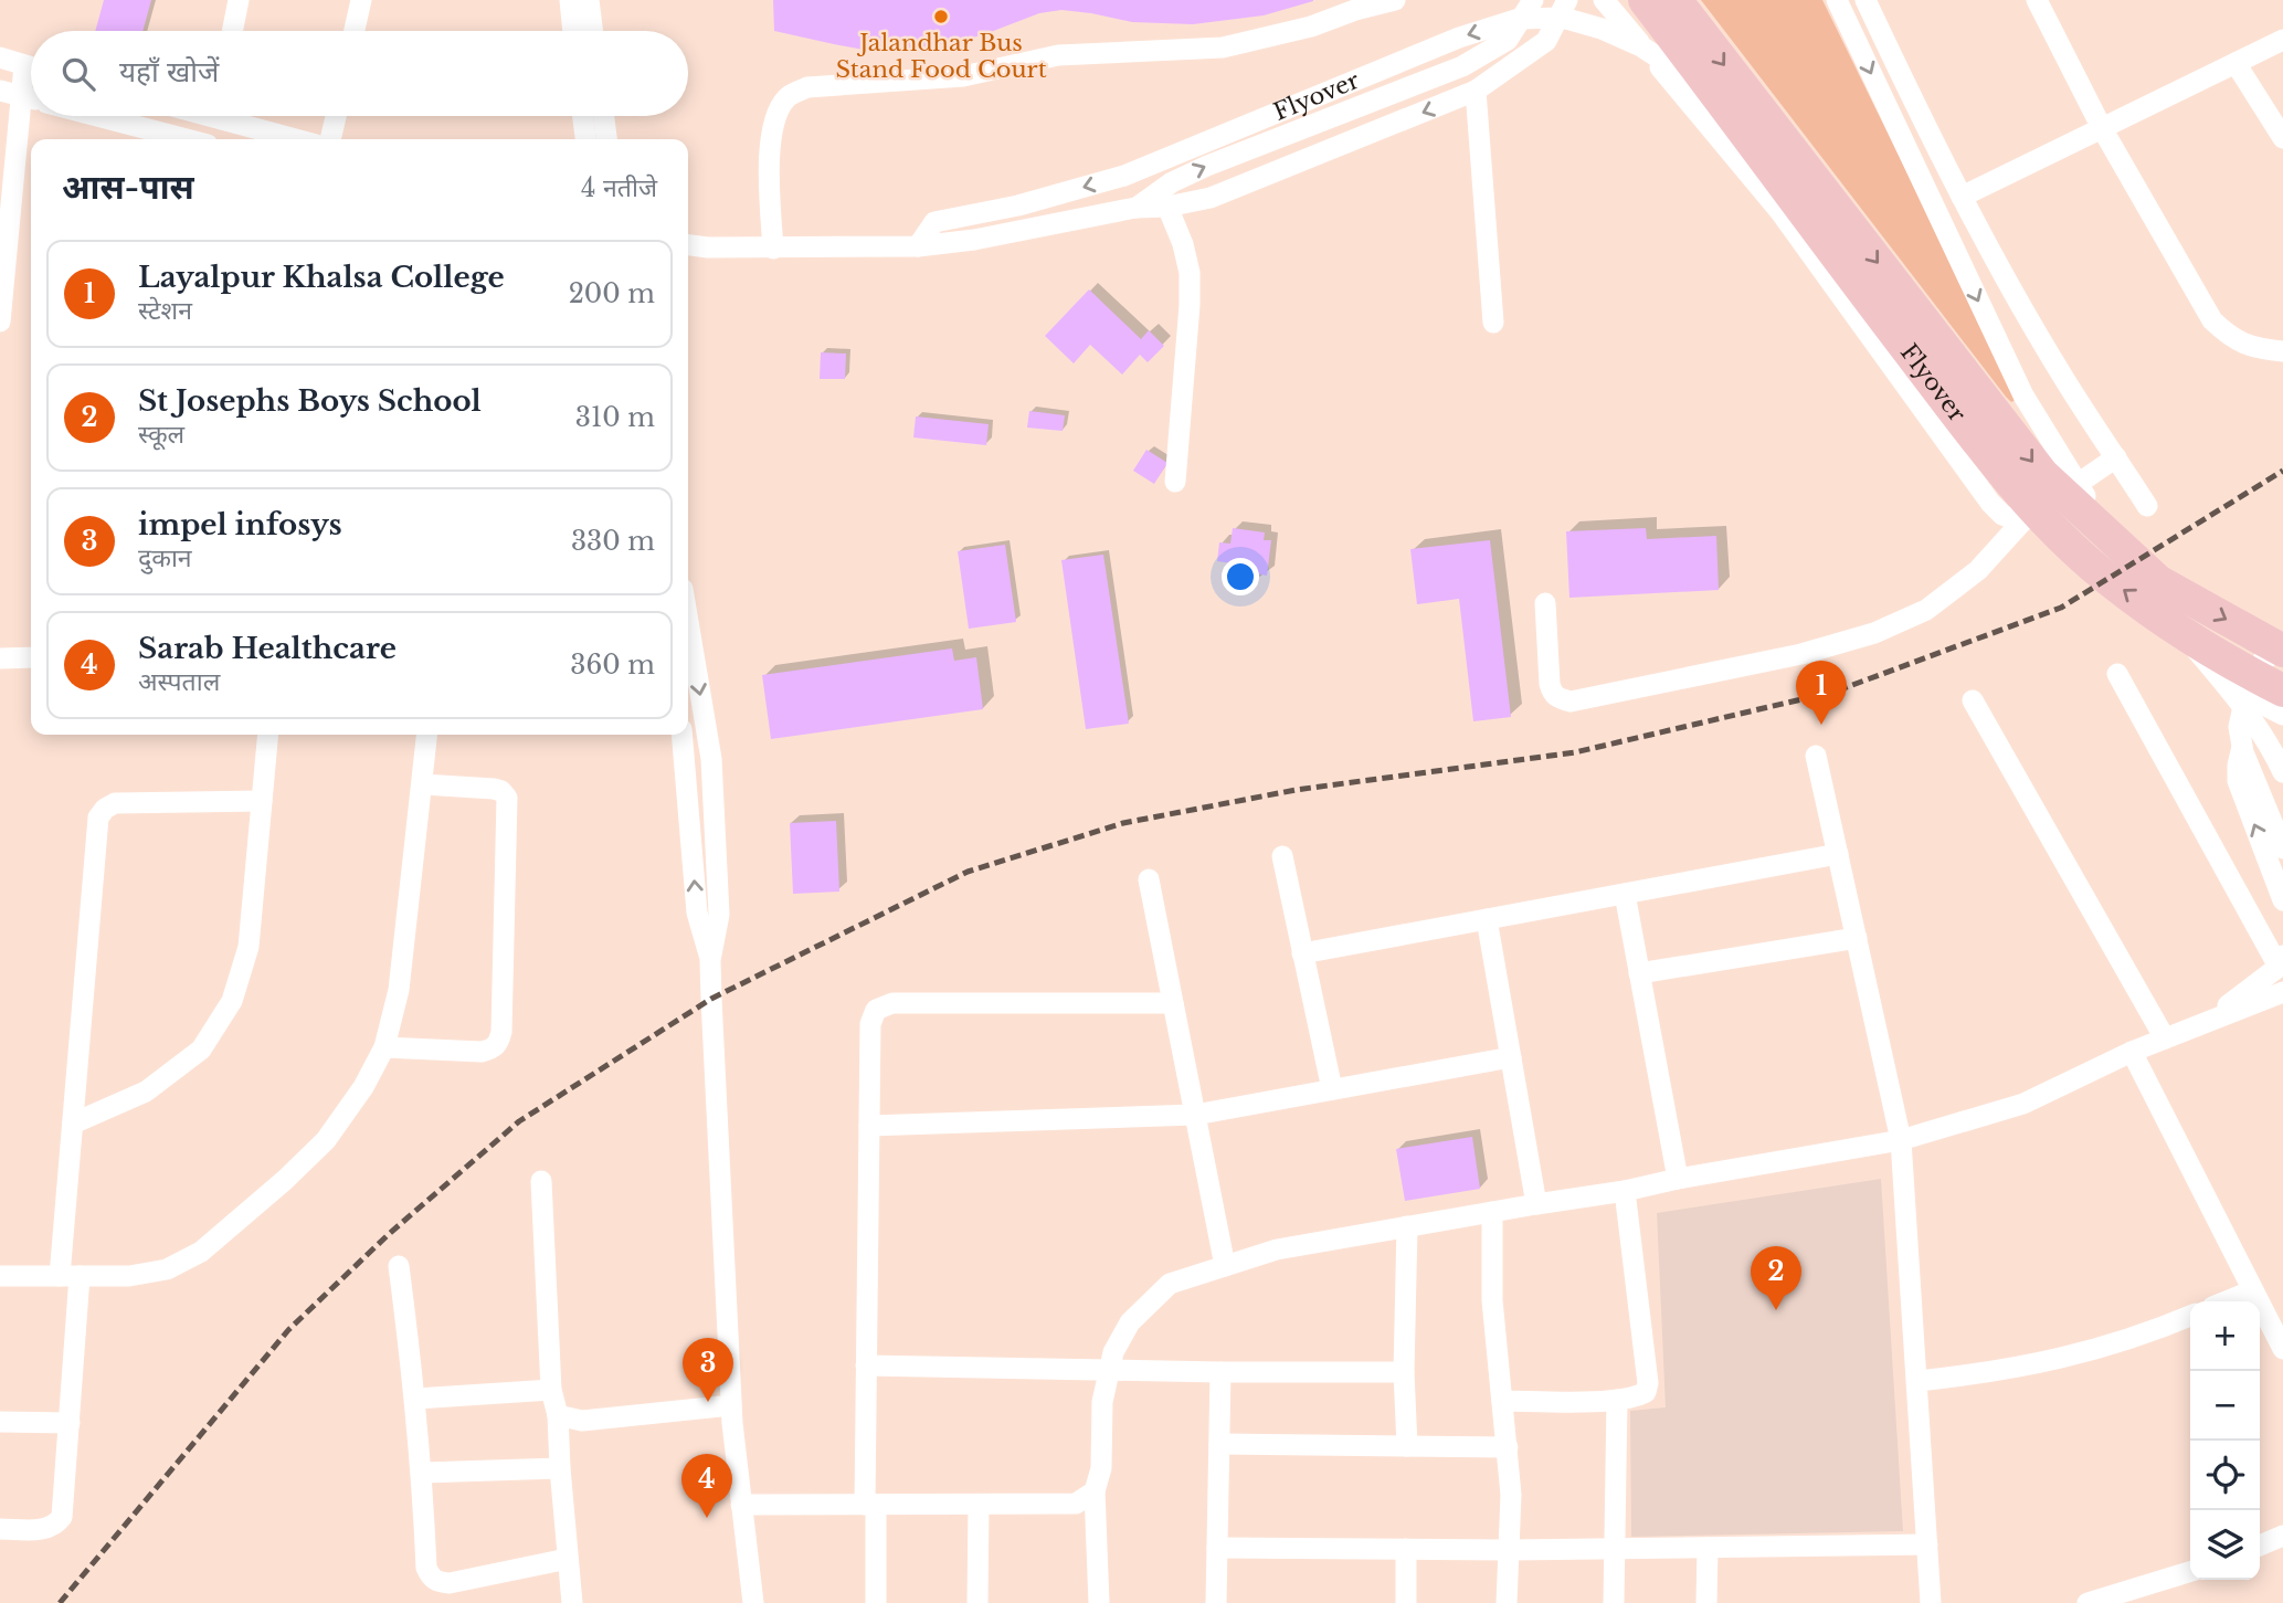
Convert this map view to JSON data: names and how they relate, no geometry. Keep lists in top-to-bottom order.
{
  "streets": {
    "highway": ["Flyover"]
  },
  "places": ["Jalandhar Bus Stand Food Court"],
  "page": {
    "search": "यहाँ खोजें",
    "heading": ["आस-पास", "4 नतीजे"],
    "list": [
      {
        "mark": "1",
        "name": "Layalpur Khalsa College",
        "note": "स्टेशन",
        "value": "200 m"
      },
      {
        "mark": "2",
        "name": "St Josephs Boys School",
        "note": "स्कूल",
        "value": "310 m"
      },
      {
        "mark": "3",
        "name": "impel infosys",
        "note": "दुकान",
        "value": "330 m"
      },
      {
        "mark": "4",
        "name": "Sarab Healthcare",
        "note": "अस्पताल",
        "value": "360 m"
      }
    ],
    "pins": [
      "1",
      "2",
      "3",
      "4"
    ],
    "map_buttons": ["+", "−"]
  }
}
